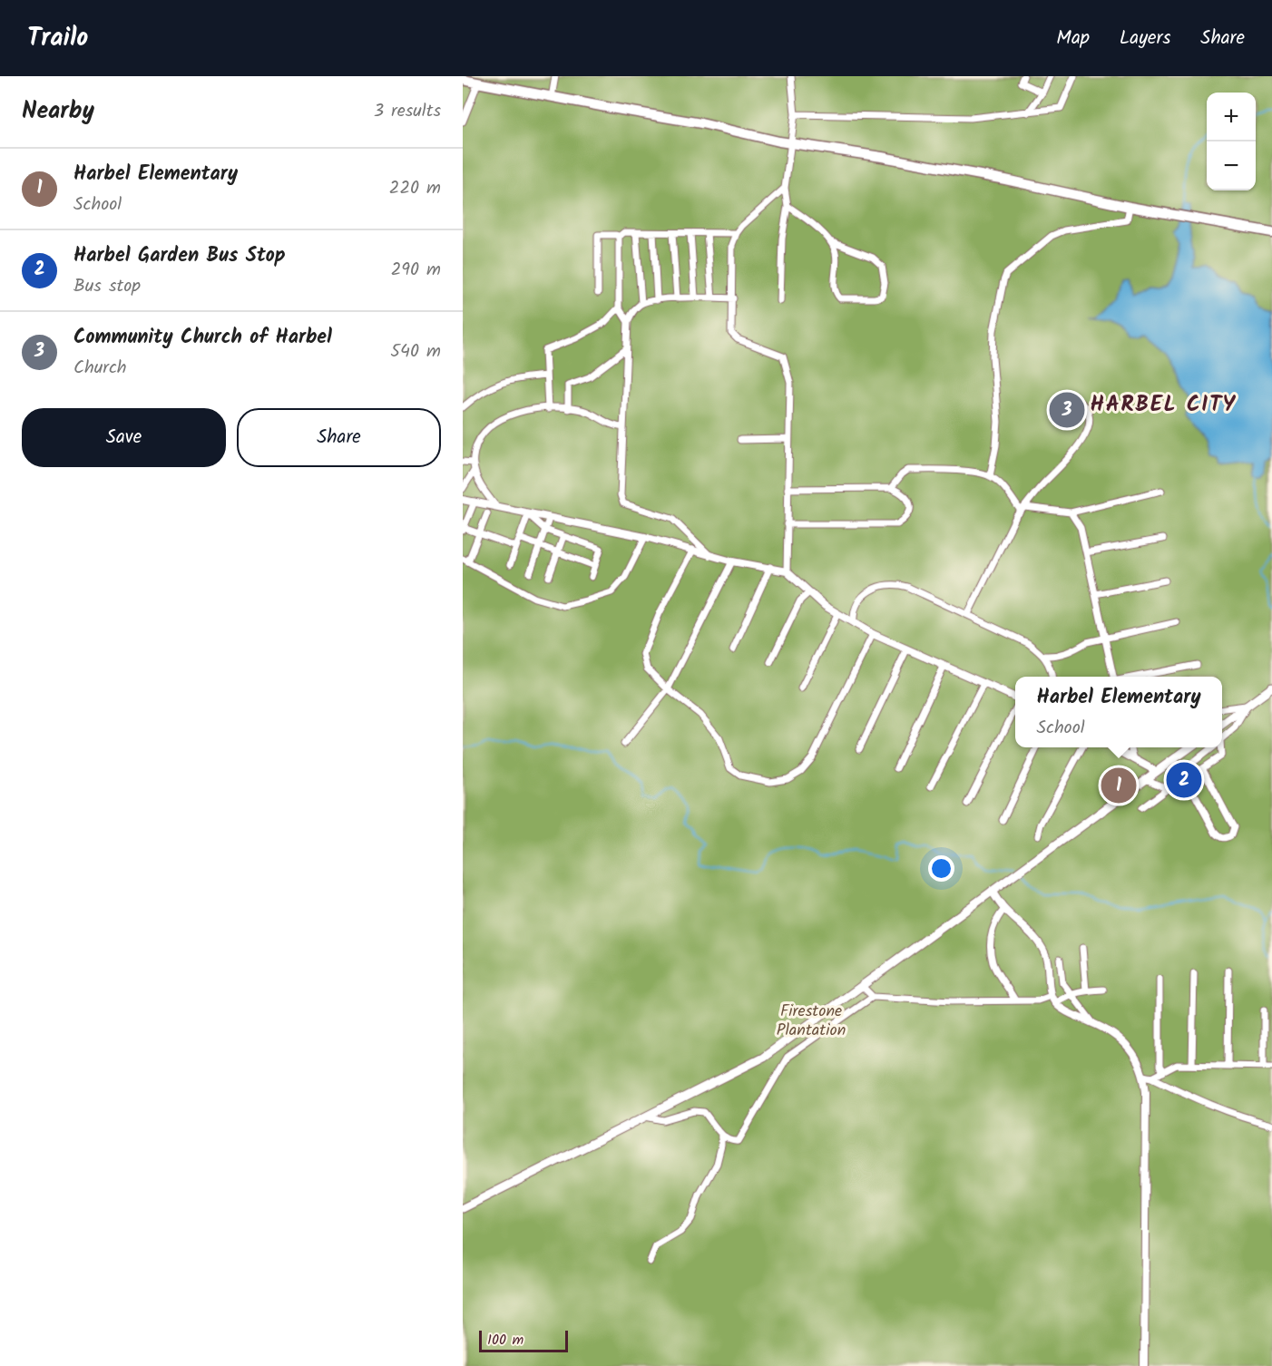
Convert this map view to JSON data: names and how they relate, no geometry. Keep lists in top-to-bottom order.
{
  "districts": ["HARBEL CITY"],
  "parks": ["Firestone Plantation"],
  "scale_bar": "100 m",
  "page": {
    "header": "Trailo",
    "nav": ["Map", "Layers", "Share"],
    "heading": ["Nearby", "3 results"],
    "map_buttons": ["+", "−"],
    "list": [
      {
        "mark": "1",
        "name": "Harbel Elementary",
        "note": "School",
        "value": "220 m"
      },
      {
        "mark": "2",
        "name": "Harbel Garden Bus Stop",
        "note": "Bus stop",
        "value": "290 m"
      },
      {
        "mark": "3",
        "name": "Community Church of Harbel",
        "note": "Church",
        "value": "540 m"
      }
    ],
    "pins": ["3", "2", "1"],
    "buttons": ["Save", "Share"],
    "popup": ["Harbel Elementary", "School"],
    "scale": "100 m"
  }
}
